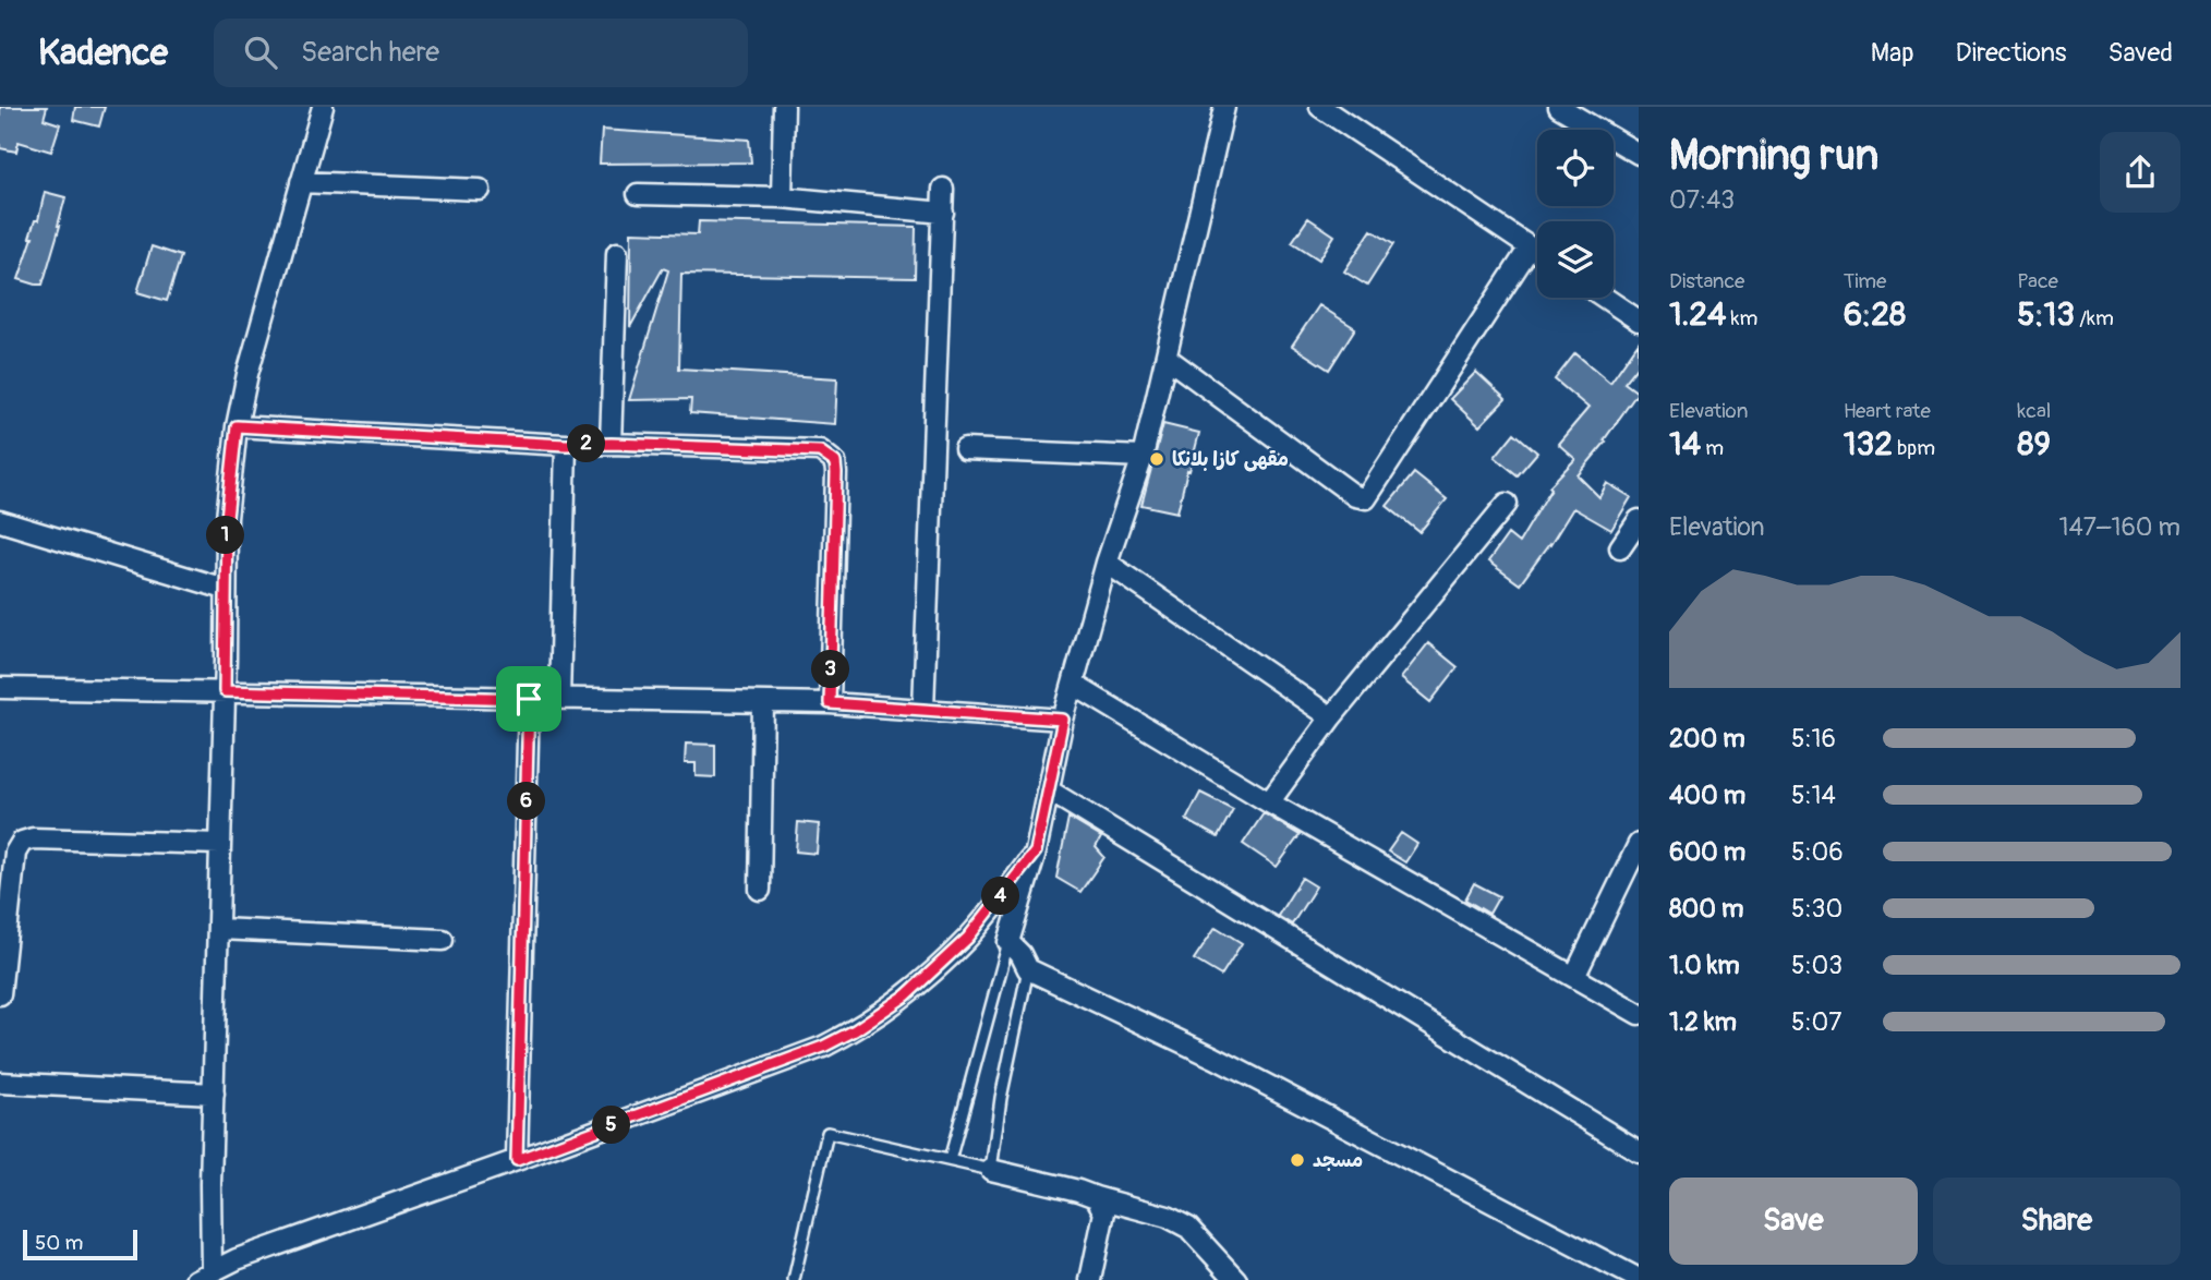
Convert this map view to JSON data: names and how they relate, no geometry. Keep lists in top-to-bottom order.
{
  "places": ["مقهى كازا بلانكا", "مسجد"],
  "scale_bar": "50 m",
  "page": {
    "header": "Kadence",
    "search": "Search here",
    "nav": ["Map", "Directions", "Saved"],
    "heading": ["Morning run", "07:43"],
    "stats": [
      ["Distance", "1.24 km"],
      ["Time", "6:28"],
      ["Pace", "5:13 /km"],
      ["Elevation", "14 m"],
      ["Heart rate", "132 bpm"],
      ["kcal", "89"]
    ],
    "pins": [
      "2",
      "1",
      "3",
      "6",
      "4",
      "5"
    ],
    "chart": ["Elevation", "147–160 m"],
    "list": [
      {
        "name": "200 m",
        "note": "5:16"
      },
      {
        "name": "400 m",
        "note": "5:14"
      },
      {
        "name": "600 m",
        "note": "5:06"
      },
      {
        "name": "800 m",
        "note": "5:30"
      },
      {
        "name": "1.0 km",
        "note": "5:03"
      },
      {
        "name": "1.2 km",
        "note": "5:07"
      }
    ],
    "buttons": ["Save", "Share"],
    "scale": "50 m"
  }
}
